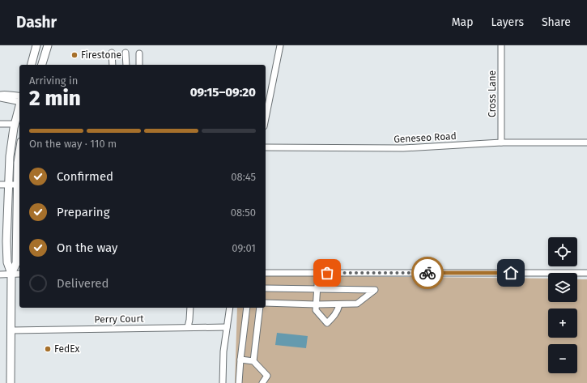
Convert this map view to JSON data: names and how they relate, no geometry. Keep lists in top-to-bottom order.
{
  "streets": {
    "street": ["Cross Lane", "Geneseo Road", "Perry Court"]
  },
  "crossings": [
    ["Cross Lane", "Geneseo Road"]
  ],
  "places": ["Firestone", "FedEx"],
  "page": {
    "header": "Dashr",
    "nav": ["Map", "Layers", "Share"],
    "heading": ["2 min", "Arriving in", "09:15–09:20"],
    "bar": "On the way · 110 m",
    "list": [
      ["Confirmed", "08:45"],
      ["Preparing", "08:50"],
      ["On the way", "09:01"],
      "Delivered"
    ],
    "map_buttons": ["+", "−"]
  }
}
